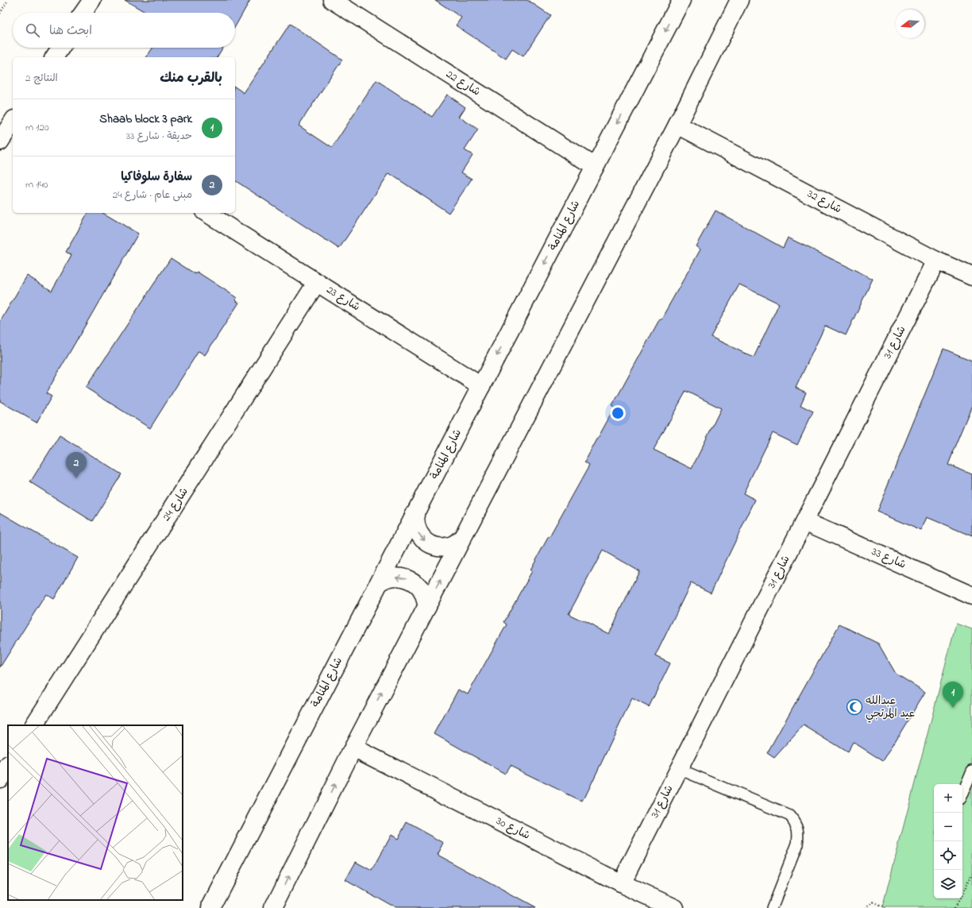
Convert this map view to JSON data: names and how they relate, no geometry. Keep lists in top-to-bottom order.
{
  "streets": {
    "street": [
      "شارع 22",
      "شارع 32",
      "شارع المنامة",
      "شارع 23",
      "شارع 31",
      "شارع 24",
      "شارع 33",
      "شارع 30"
    ]
  },
  "crossings": [
    ["شارع 22", "شارع المنامة"],
    ["شارع 32", "شارع 31"],
    ["شارع المنامة", "شارع 23"],
    ["شارع 23", "شارع 24"],
    ["شارع 31", "شارع 33"],
    ["شارع 31", "شارع 30"]
  ],
  "places": {
    "mosque": ["عبدالله عيد المرتجي"]
  },
  "north": "left",
  "page": {
    "search": "ابحث هنا",
    "heading": ["بالقرب منك", "النتائج: 2"],
    "list": [
      {
        "mark": "1",
        "name": "Shaab block 3 park",
        "note": "حديقة · شارع 33",
        "value": "120 m"
      },
      {
        "mark": "2",
        "name": "سفارة سلوفاكيا",
        "note": "مبنى عام · شارع 24",
        "value": "140 m"
      }
    ],
    "pins": ["2", "1"],
    "map_buttons": ["+", "−"]
  }
}
